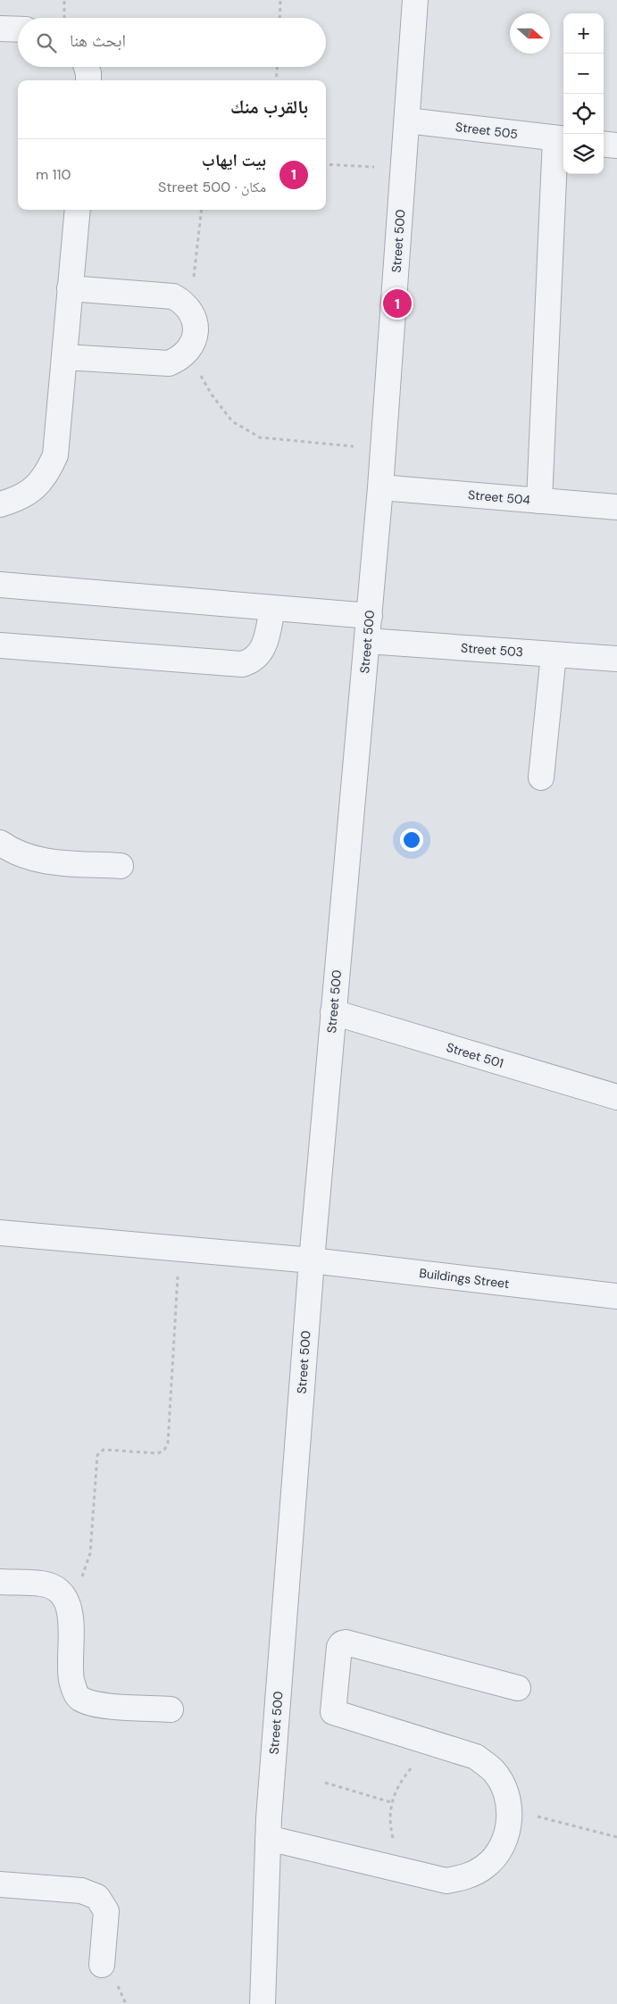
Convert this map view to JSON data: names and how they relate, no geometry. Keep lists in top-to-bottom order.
{
  "streets": {
    "street": [
      "Street 505",
      "Street 500",
      "Street 504",
      "Street 503",
      "Street 501",
      "Buildings Street"
    ]
  },
  "crossings": [
    ["Street 505", "Street 500"],
    ["Street 500", "Street 504"],
    ["Street 500", "Street 503"],
    ["Street 500", "Street 501"],
    ["Street 500", "Buildings Street"]
  ],
  "north": "right",
  "page": {
    "map_buttons": ["+", "−"],
    "search": "ابحث هنا",
    "heading": "بالقرب منك",
    "list": [
      {
        "mark": "1",
        "name": "بيت ايهاب",
        "note": "مكان · Street 500",
        "value": "110 m"
      }
    ],
    "pins": "1"
  }
}
